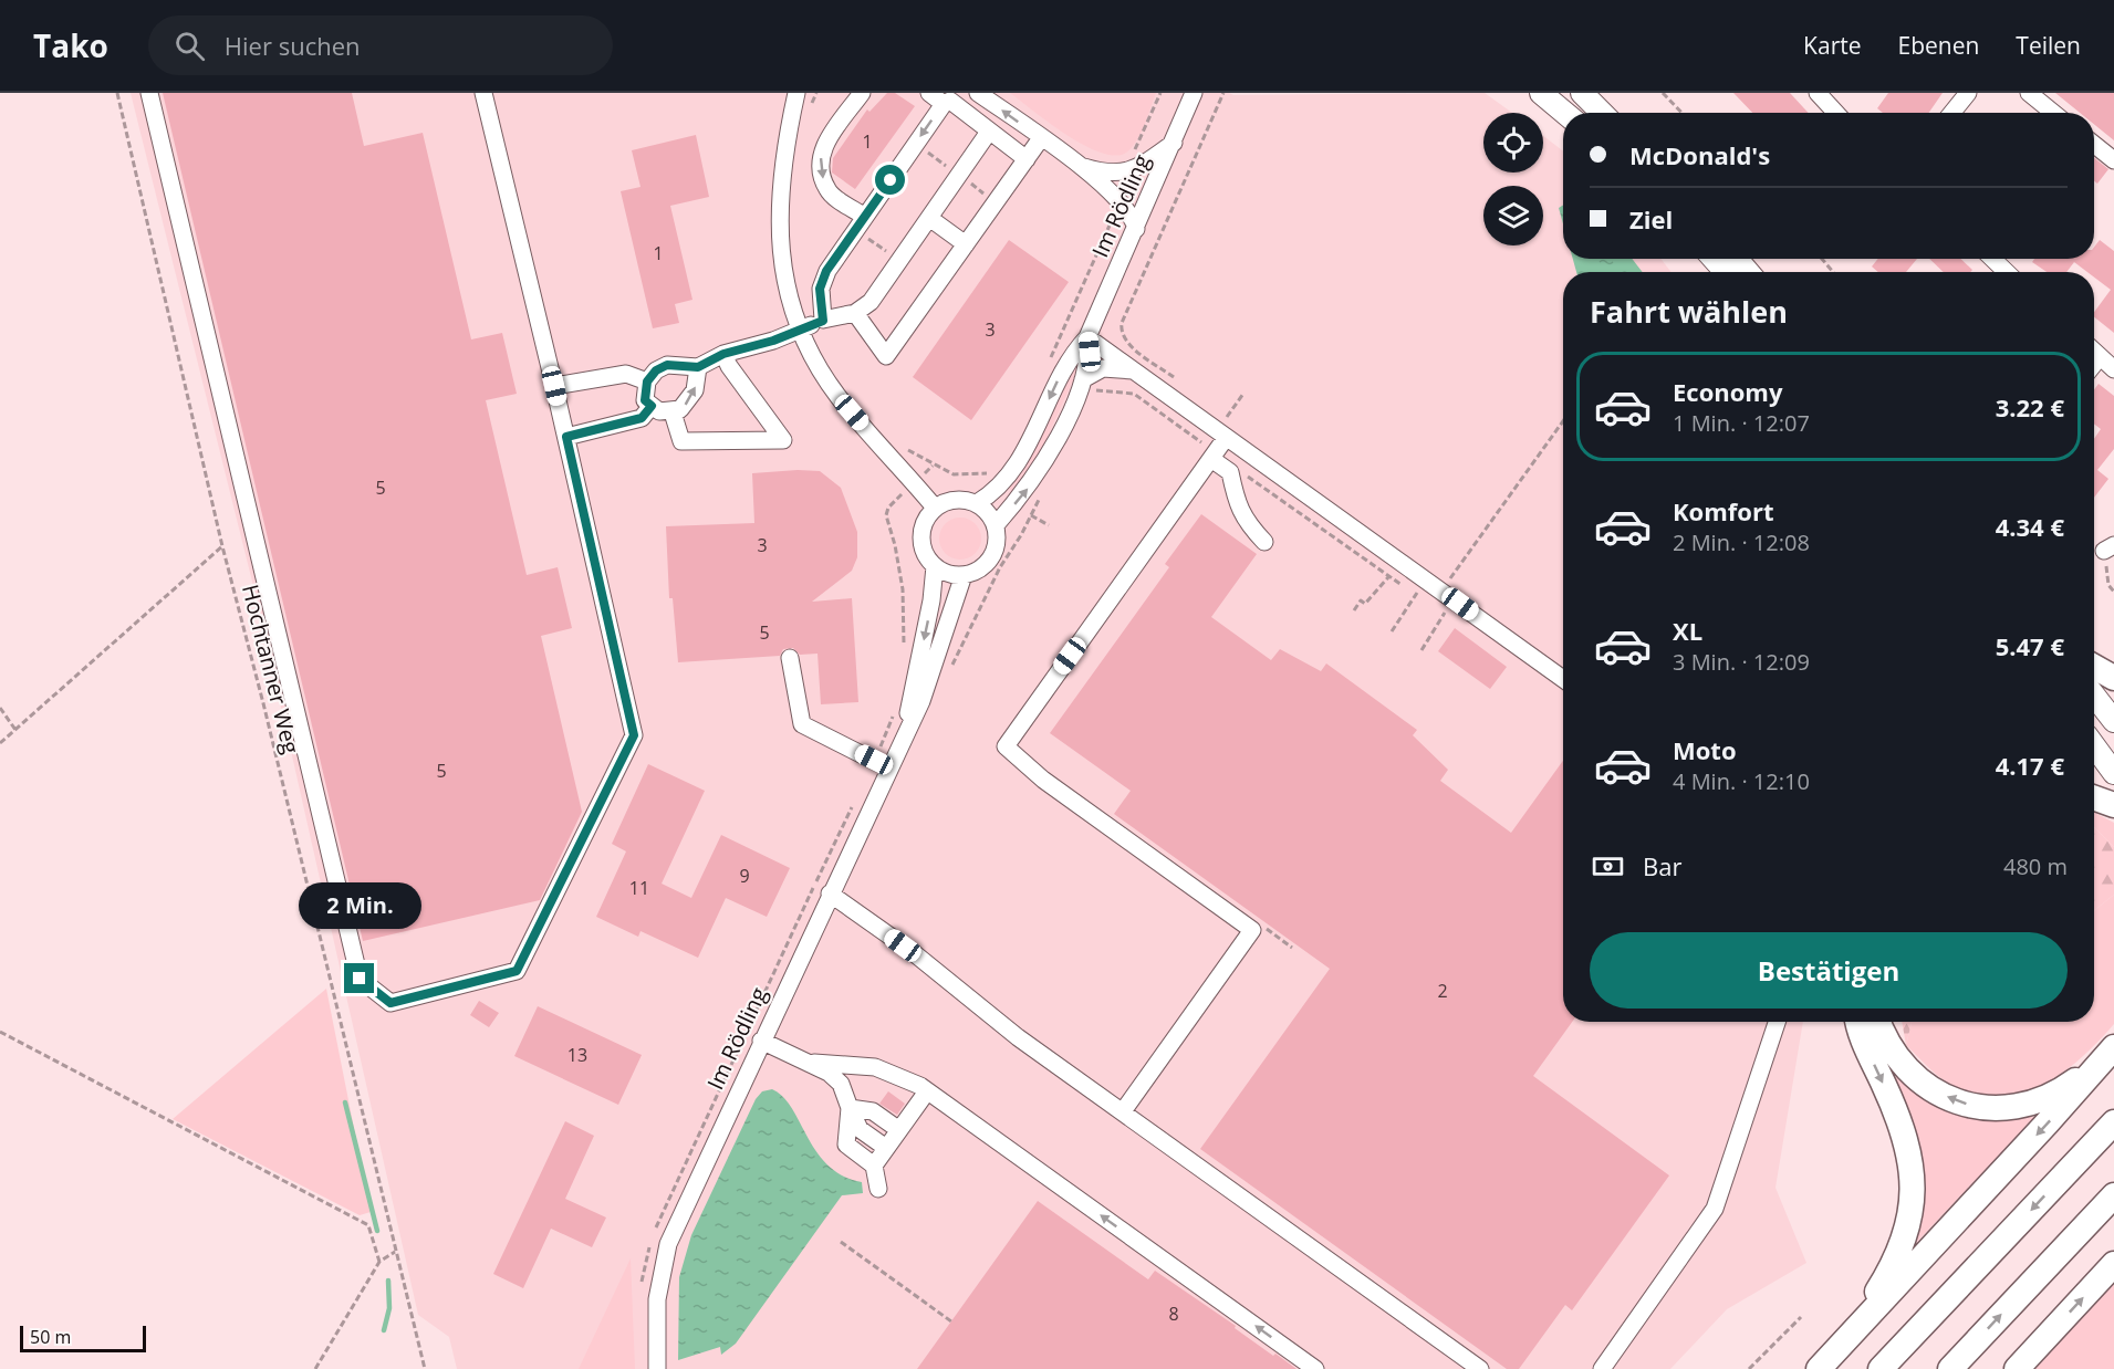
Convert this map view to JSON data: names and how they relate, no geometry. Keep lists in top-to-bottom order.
{
  "streets": {
    "street": ["Im Rödling"],
    "path": ["Hochtanner Weg"]
  },
  "house_numbers": [
    "1",
    "1",
    "3",
    "5",
    "3",
    "5",
    "5",
    "9",
    "11",
    "2",
    "13",
    "8"
  ],
  "scale_bar": "50 m",
  "page": {
    "header": "Tako",
    "search": "Hier suchen",
    "nav": ["Karte", "Ebenen", "Teilen"],
    "banner": ["McDonald's", "Ziel"],
    "heading": "Fahrt wählen",
    "list": [
      {
        "name": "Economy",
        "note": "1 Min. · 12:07",
        "value": "3.22 €"
      },
      {
        "name": "Komfort",
        "note": "2 Min. · 12:08",
        "value": "4.34 €"
      },
      {
        "name": "XL",
        "note": "3 Min. · 12:09",
        "value": "5.47 €"
      },
      {
        "name": "Moto",
        "note": "4 Min. · 12:10",
        "value": "4.17 €"
      }
    ],
    "pay": ["Bar", "480 m"],
    "bubble": "2 Min.",
    "buttons": "Bestätigen",
    "scale": "50 m"
  }
}
